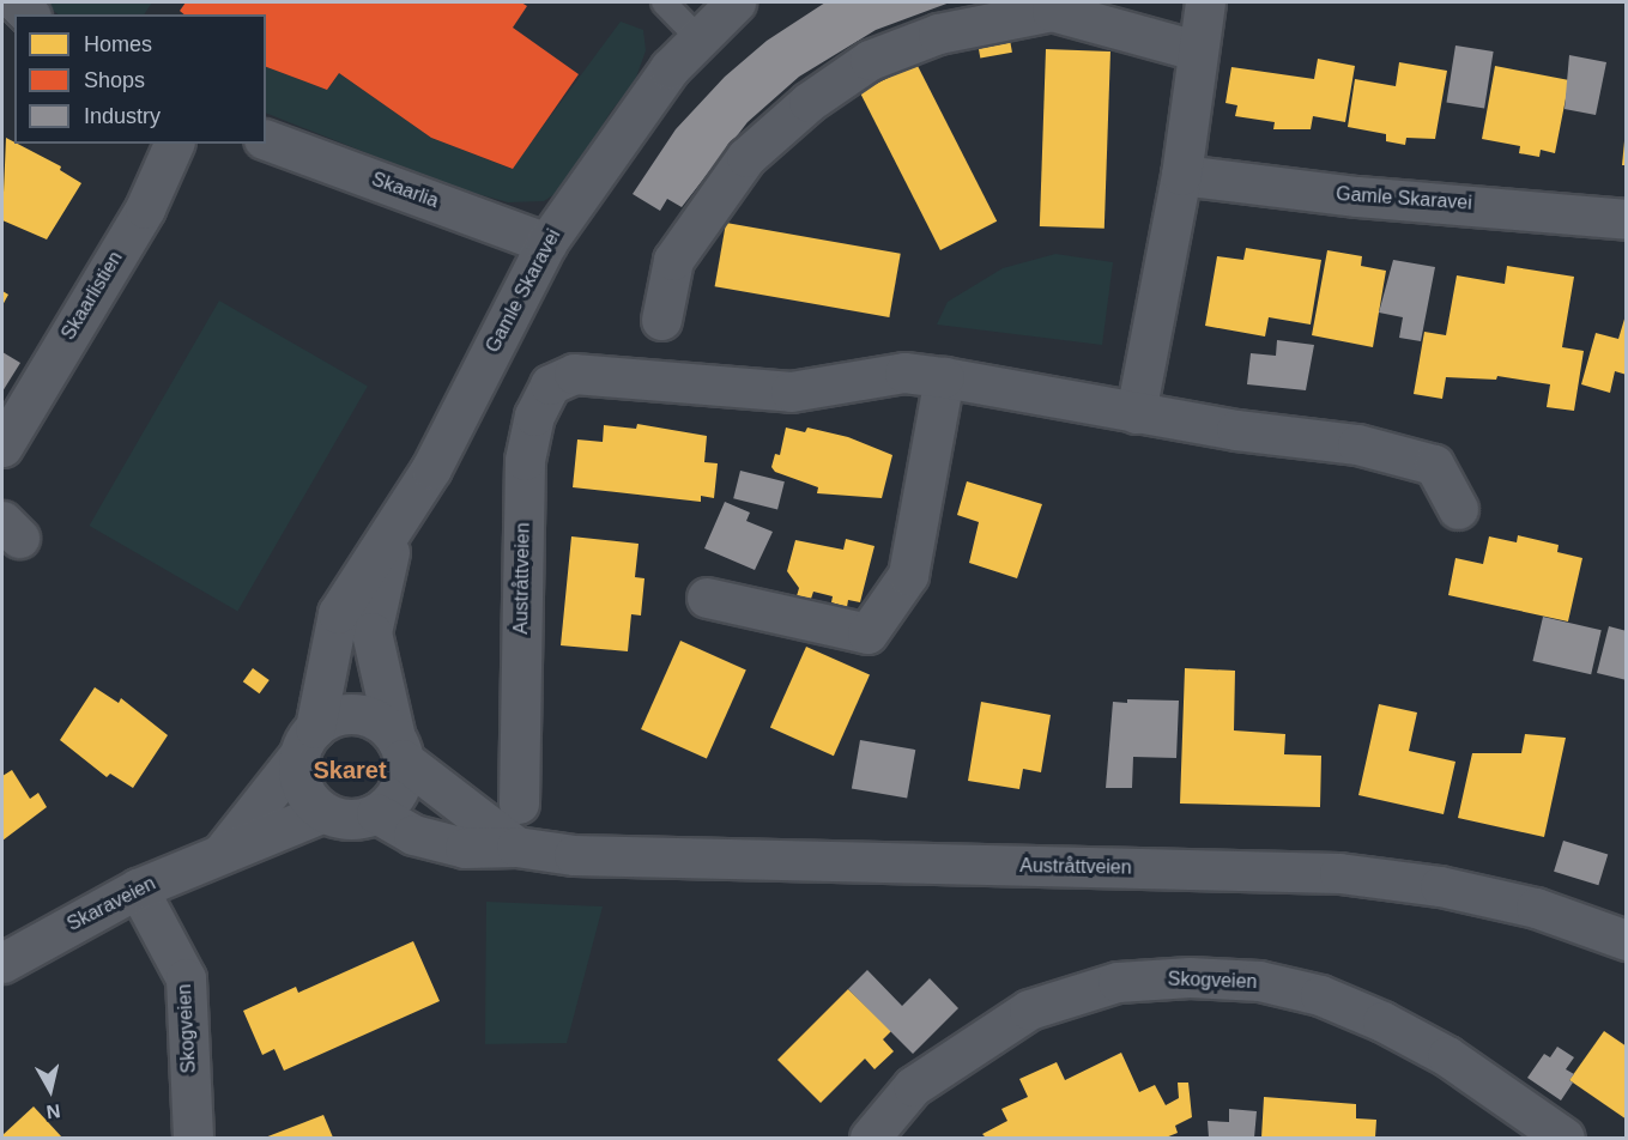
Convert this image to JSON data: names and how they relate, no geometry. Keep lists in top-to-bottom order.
{
  "streets": {
    "street": [
      "Skaarlia",
      "Gamle Skaravei",
      "Skaarlistien",
      "Austråttveien",
      "Skaraveien",
      "Skogveien"
    ]
  },
  "crossings": [
    ["Skaarlia", "Gamle Skaravei"],
    ["Gamle Skaravei", "Austråttveien"],
    ["Gamle Skaravei", "Skaraveien"],
    ["Austråttveien", "Skaraveien"],
    ["Skaraveien", "Skogveien"]
  ],
  "districts": ["Skaret"],
  "legend": ["Homes", "Shops", "Industry"],
  "north": "bottom"
}
